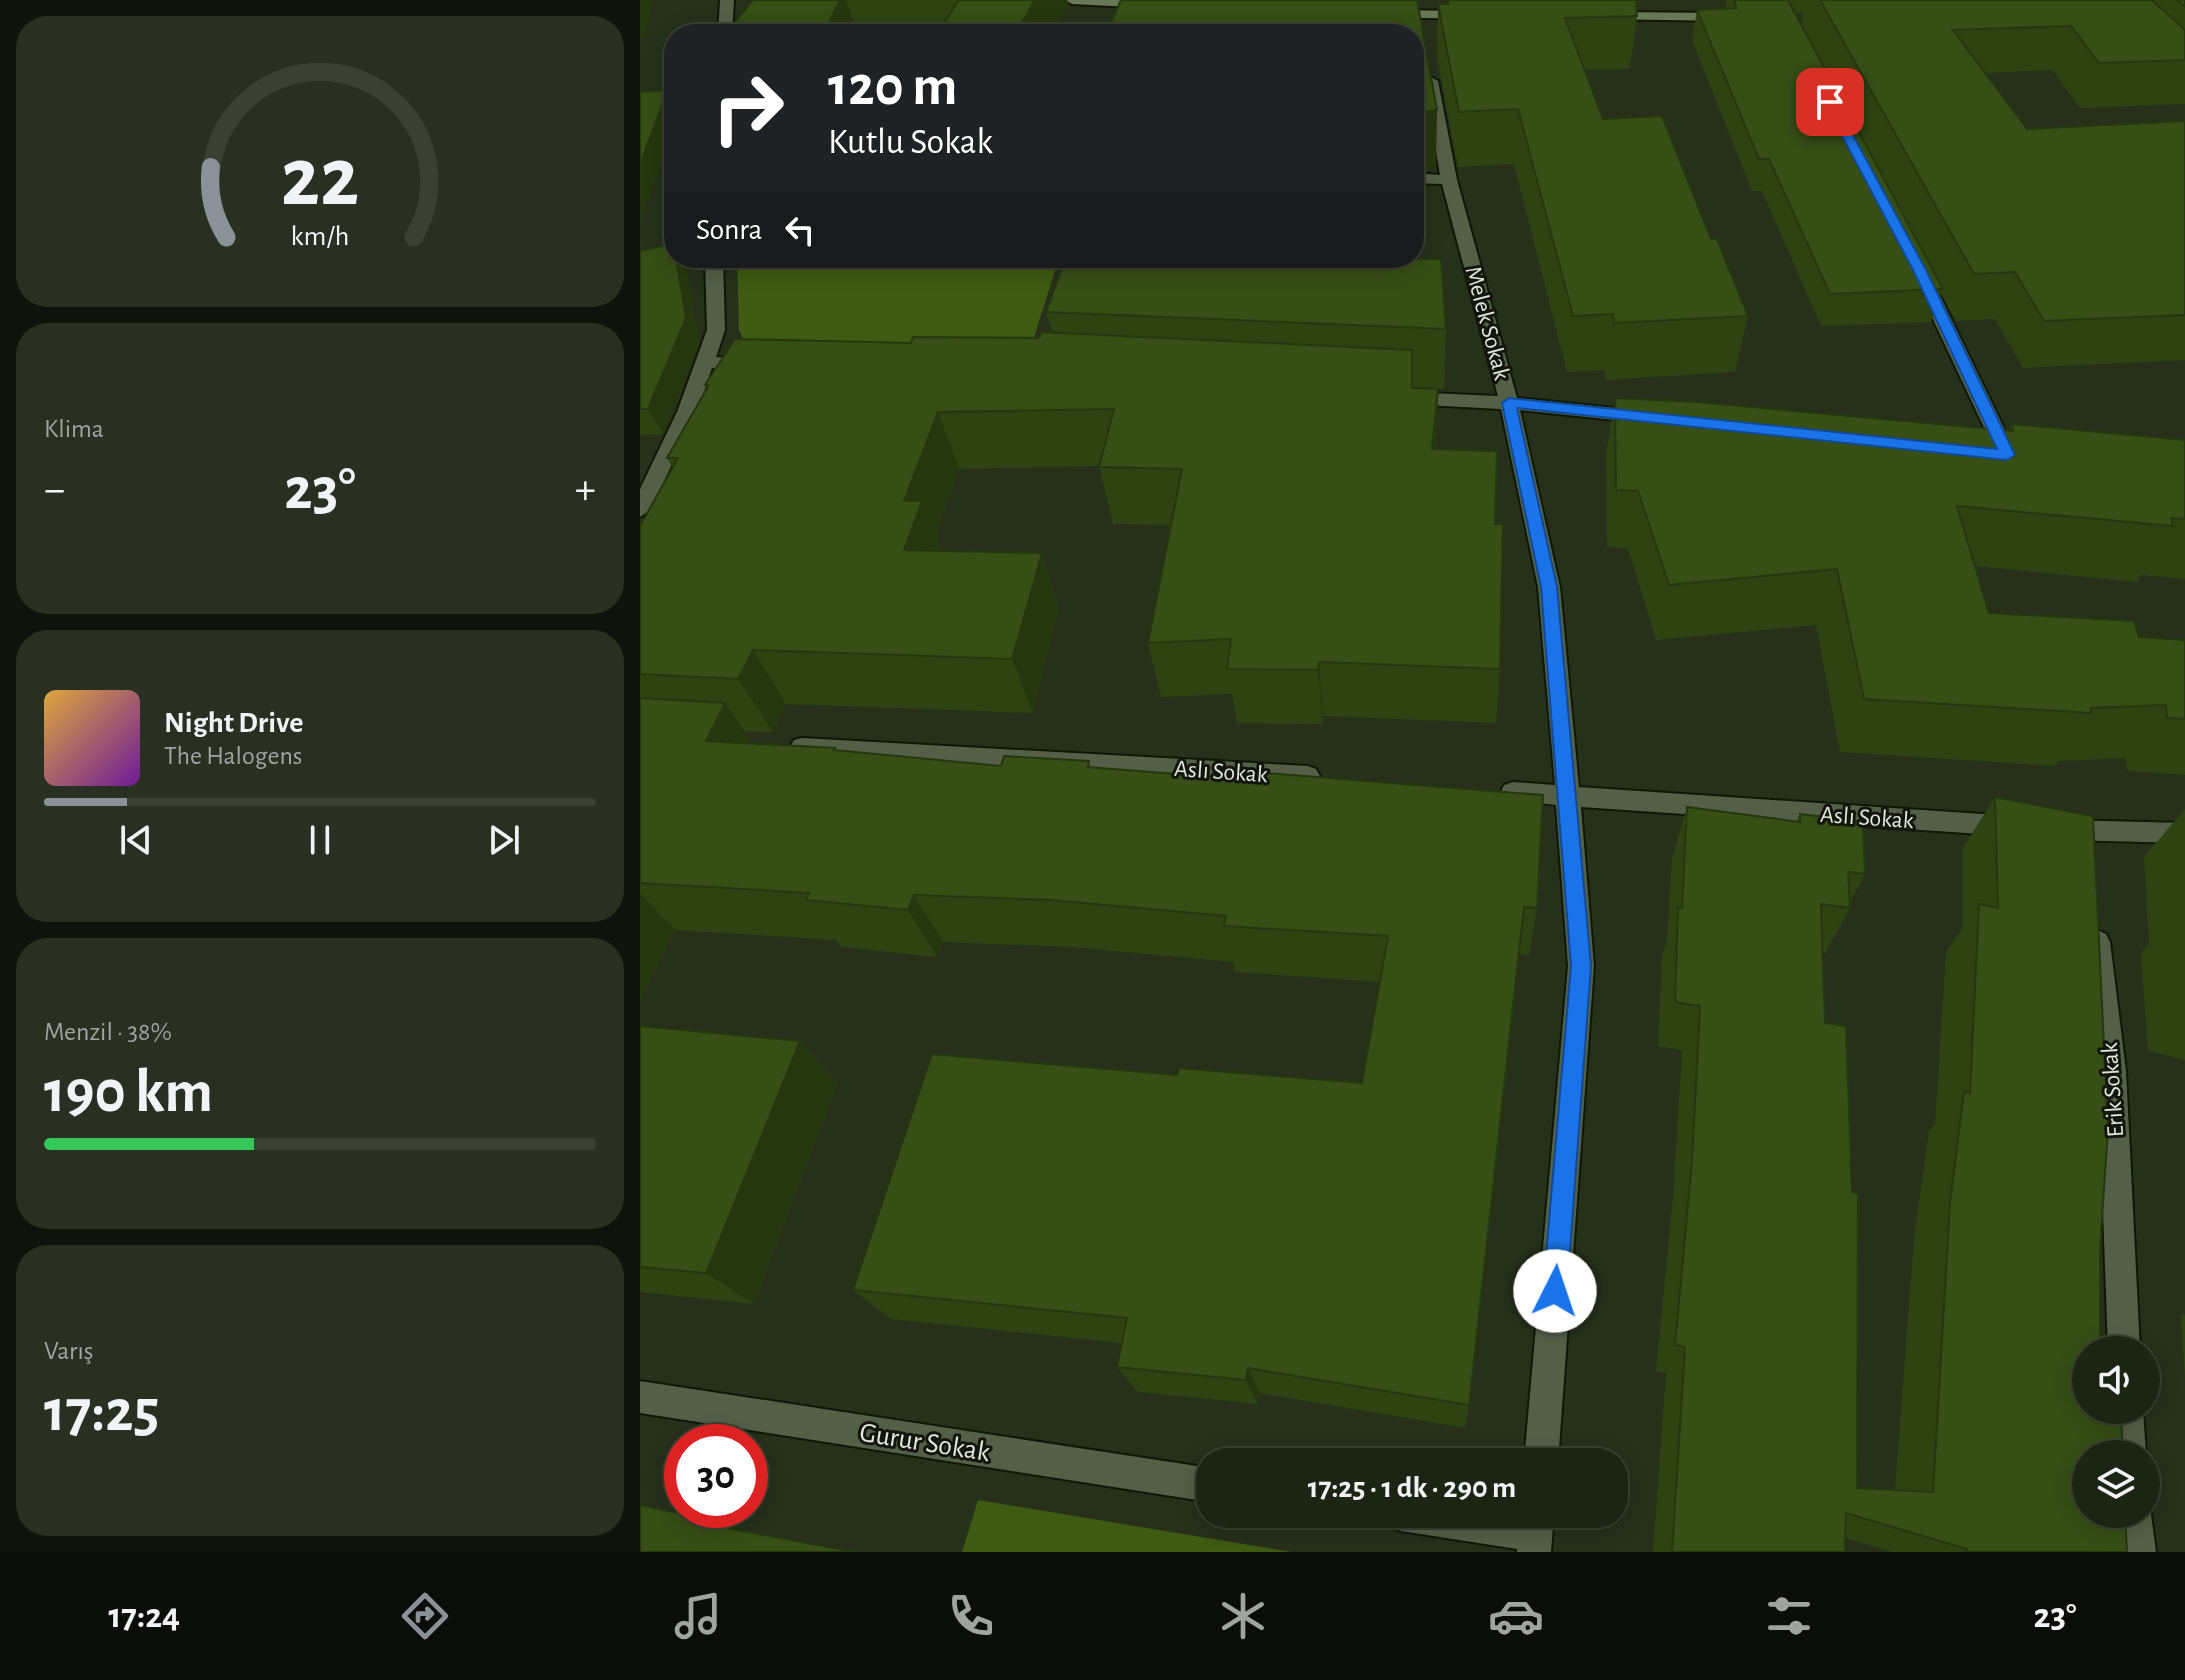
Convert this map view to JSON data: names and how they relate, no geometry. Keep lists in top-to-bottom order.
{
  "streets": {
    "street": [
      "Melek Sokak",
      "Aslı Sokak",
      "Erik Sokak",
      "Gurur Sokak"
    ]
  },
  "crossings": [
    ["Melek Sokak", "Aslı Sokak"]
  ],
  "page": {
    "turn": ["120 m", "Kutlu Sokak"],
    "then": "Sonra",
    "tile": [
      "Klima",
      ["Menzil · 38%", "190 km"],
      ["Varış", "17:25"]
    ],
    "heat": ["−", "23°", "+"],
    "song": ["Night Drive", "The Halogens"],
    "limit": "30",
    "trip": "17:25 · 1 dk · 290 m",
    "tabs": ["17:24", "23°"],
    "gauge": ["22", "km/h"]
  }
}
